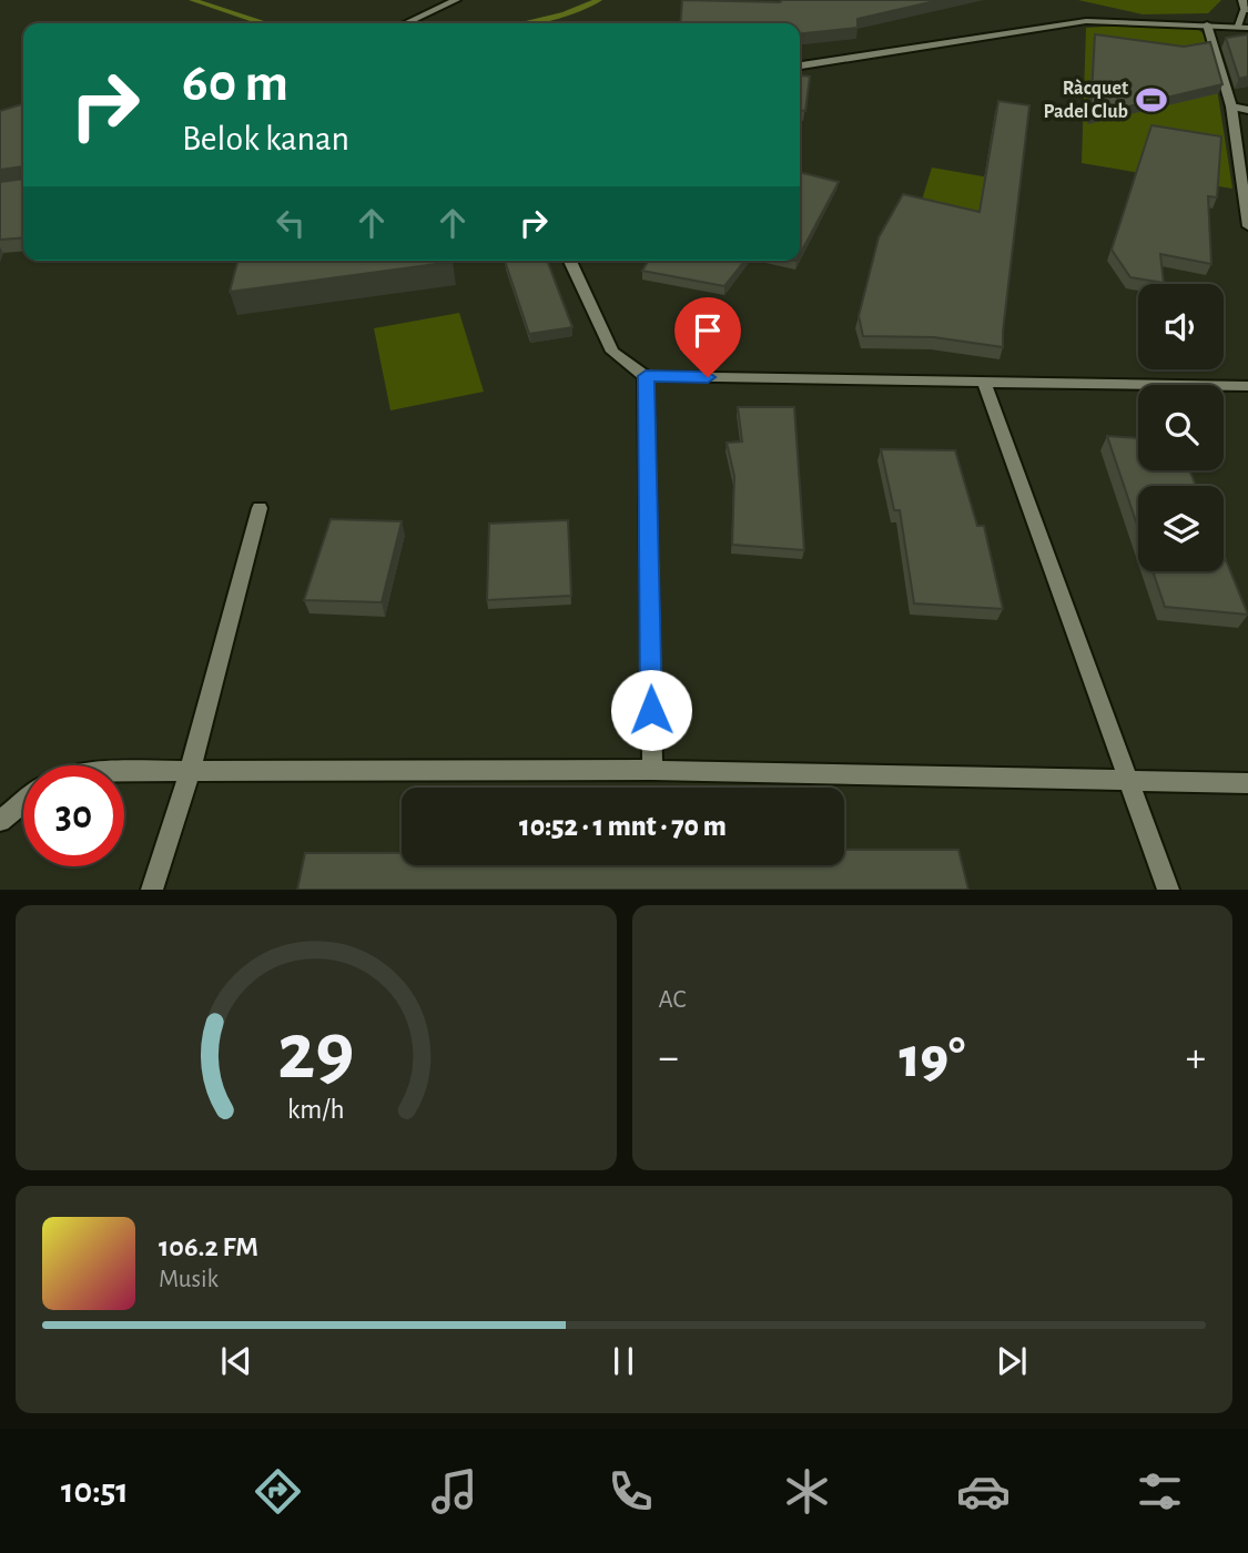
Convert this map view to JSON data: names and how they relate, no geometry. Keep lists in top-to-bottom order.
{
  "places": {
    "sports": ["Ràcquet Padel Club"]
  },
  "page": {
    "turn": ["60 m", "Belok kanan"],
    "limit": "30",
    "trip": "10:52 · 1 mnt · 70 m",
    "tile": "AC",
    "heat": ["−", "19°", "+"],
    "song": ["106.2 FM", "Musik"],
    "tabs": "10:51",
    "gauge": ["29", "km/h"]
  }
}
